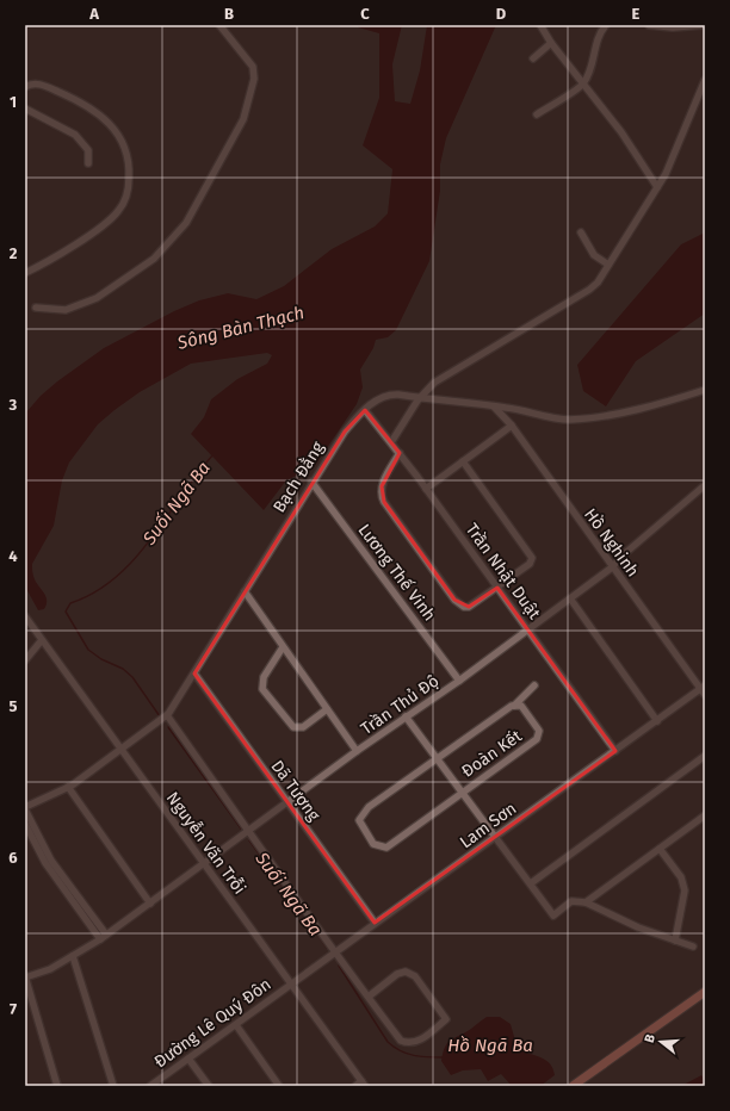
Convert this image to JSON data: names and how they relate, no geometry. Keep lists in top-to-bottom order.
{
  "streets": {
    "street": [
      "Bạch Đằng",
      "Hồ Nghinh",
      "Trần Nhật Duật",
      "Lương Thế Vinh",
      "Trần Thủ Độ",
      "Đoàn Kết",
      "Dã Tượng",
      "Lam Sơn",
      "Nguyễn Văn Trỗi",
      "Đường Lê Quý Đôn"
    ]
  },
  "crossings": [
    ["Bạch Đằng", "Hồ Nghinh"],
    ["Bạch Đằng", "Trần Nhật Duật"],
    ["Bạch Đằng", "Lương Thế Vinh"],
    ["Bạch Đằng", "Dã Tượng"],
    ["Bạch Đằng", "Nguyễn Văn Trỗi"],
    ["Hồ Nghinh", "Trần Thủ Độ"],
    ["Hồ Nghinh", "Lam Sơn"],
    ["Trần Nhật Duật", "Trần Thủ Độ"],
    ["Trần Nhật Duật", "Lam Sơn"],
    ["Lương Thế Vinh", "Trần Thủ Độ"],
    ["Trần Thủ Độ", "Dã Tượng"],
    ["Trần Thủ Độ", "Nguyễn Văn Trỗi"],
    ["Dã Tượng", "Lam Sơn"],
    ["Lam Sơn", "Nguyễn Văn Trỗi"],
    ["Lam Sơn", "Đường Lê Quý Đôn"],
    ["Nguyễn Văn Trỗi", "Đường Lê Quý Đôn"]
  ],
  "water": ["Sông Bàn Thạch", "Suối Ngã Ba", "Hồ Ngã Ba"],
  "north": "left",
  "grid": {
    "columns": [
      "A",
      "B",
      "C",
      "D",
      "E"
    ],
    "rows": [
      "1",
      "2",
      "3",
      "4",
      "5",
      "6",
      "7"
    ]
  }
}
